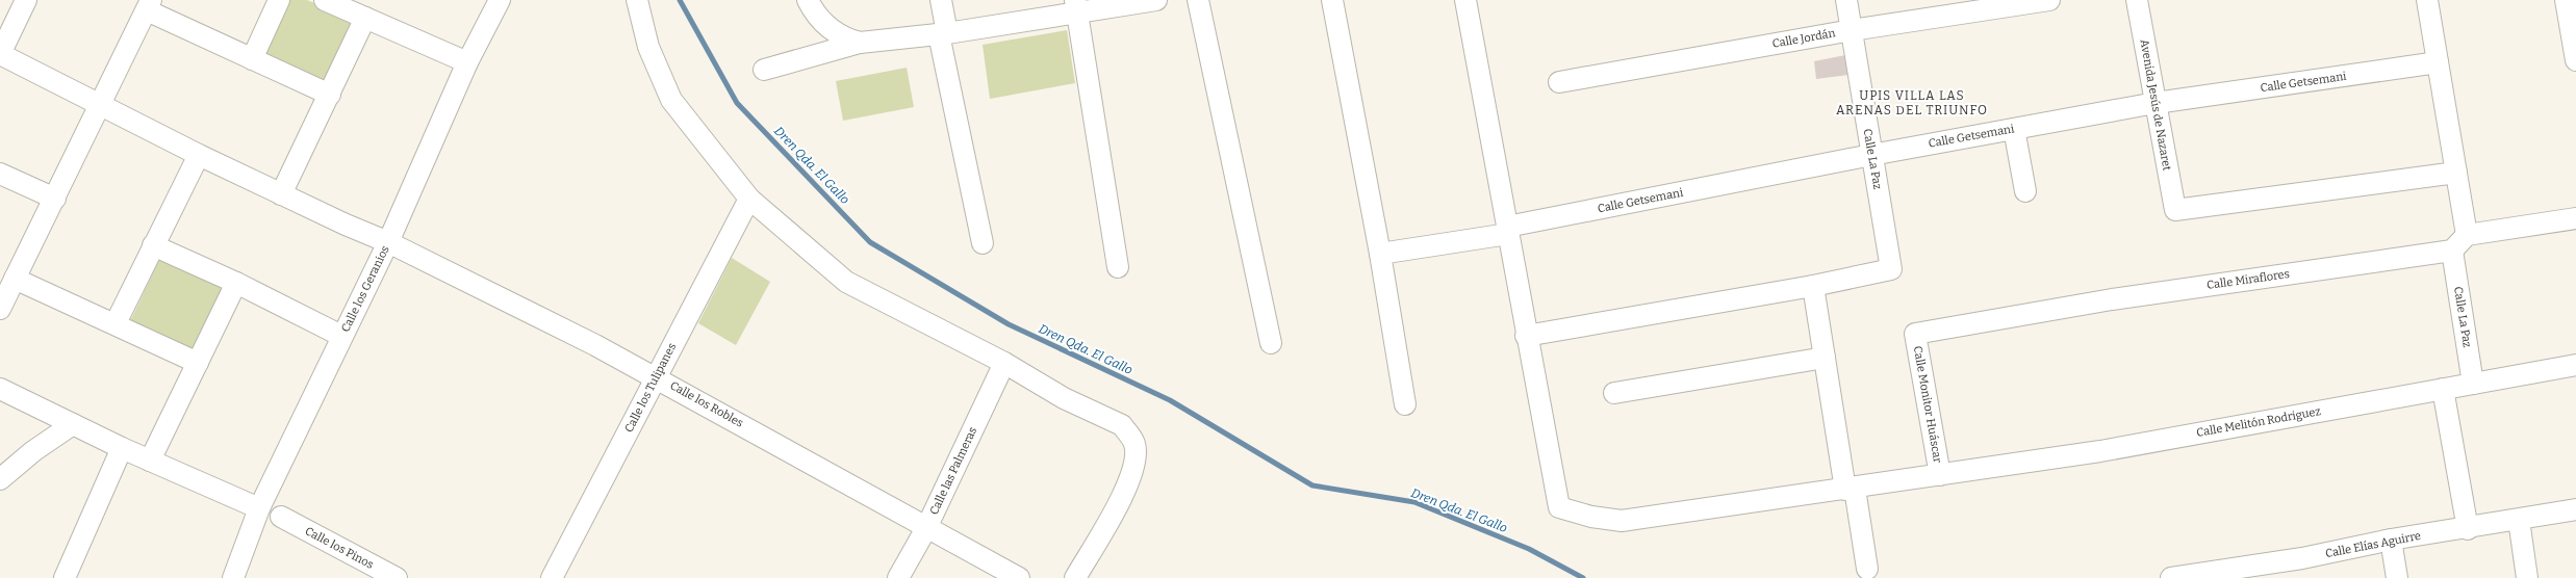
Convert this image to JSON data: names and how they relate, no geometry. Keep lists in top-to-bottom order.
{
  "streets": {
    "street": [
      "Calle Jordán",
      "Calle Getsemani",
      "Avenida Jesús de Nazaret",
      "Calle La Paz",
      "Calle Miraflores",
      "Calle los Geranios",
      "Calle los Tulipanes",
      "Calle los Robles",
      "Calle Monitor Huáscar",
      "Calle Melitón Rodriguez",
      "Calle las Palmeras",
      "Calle Elías Aguirre",
      "Calle los Pinos"
    ]
  },
  "crossings": [
    ["Calle Jordán", "Calle La Paz"],
    ["Calle Getsemani", "Avenida Jesús de Nazaret"],
    ["Calle Getsemani", "Calle La Paz"],
    ["Calle La Paz", "Calle Miraflores"],
    ["Calle La Paz", "Calle Melitón Rodriguez"],
    ["Calle Miraflores", "Calle Monitor Huáscar"],
    ["Calle los Geranios", "Calle los Robles"],
    ["Calle los Tulipanes", "Calle los Robles"],
    ["Calle los Robles", "Calle las Palmeras"],
    ["Calle Monitor Huáscar", "Calle Melitón Rodriguez"]
  ],
  "districts": ["UPIS VILLA LAS ARENAS DEL TRIUNFO"],
  "water": ["Dren Qda. El Gallo"]
}
